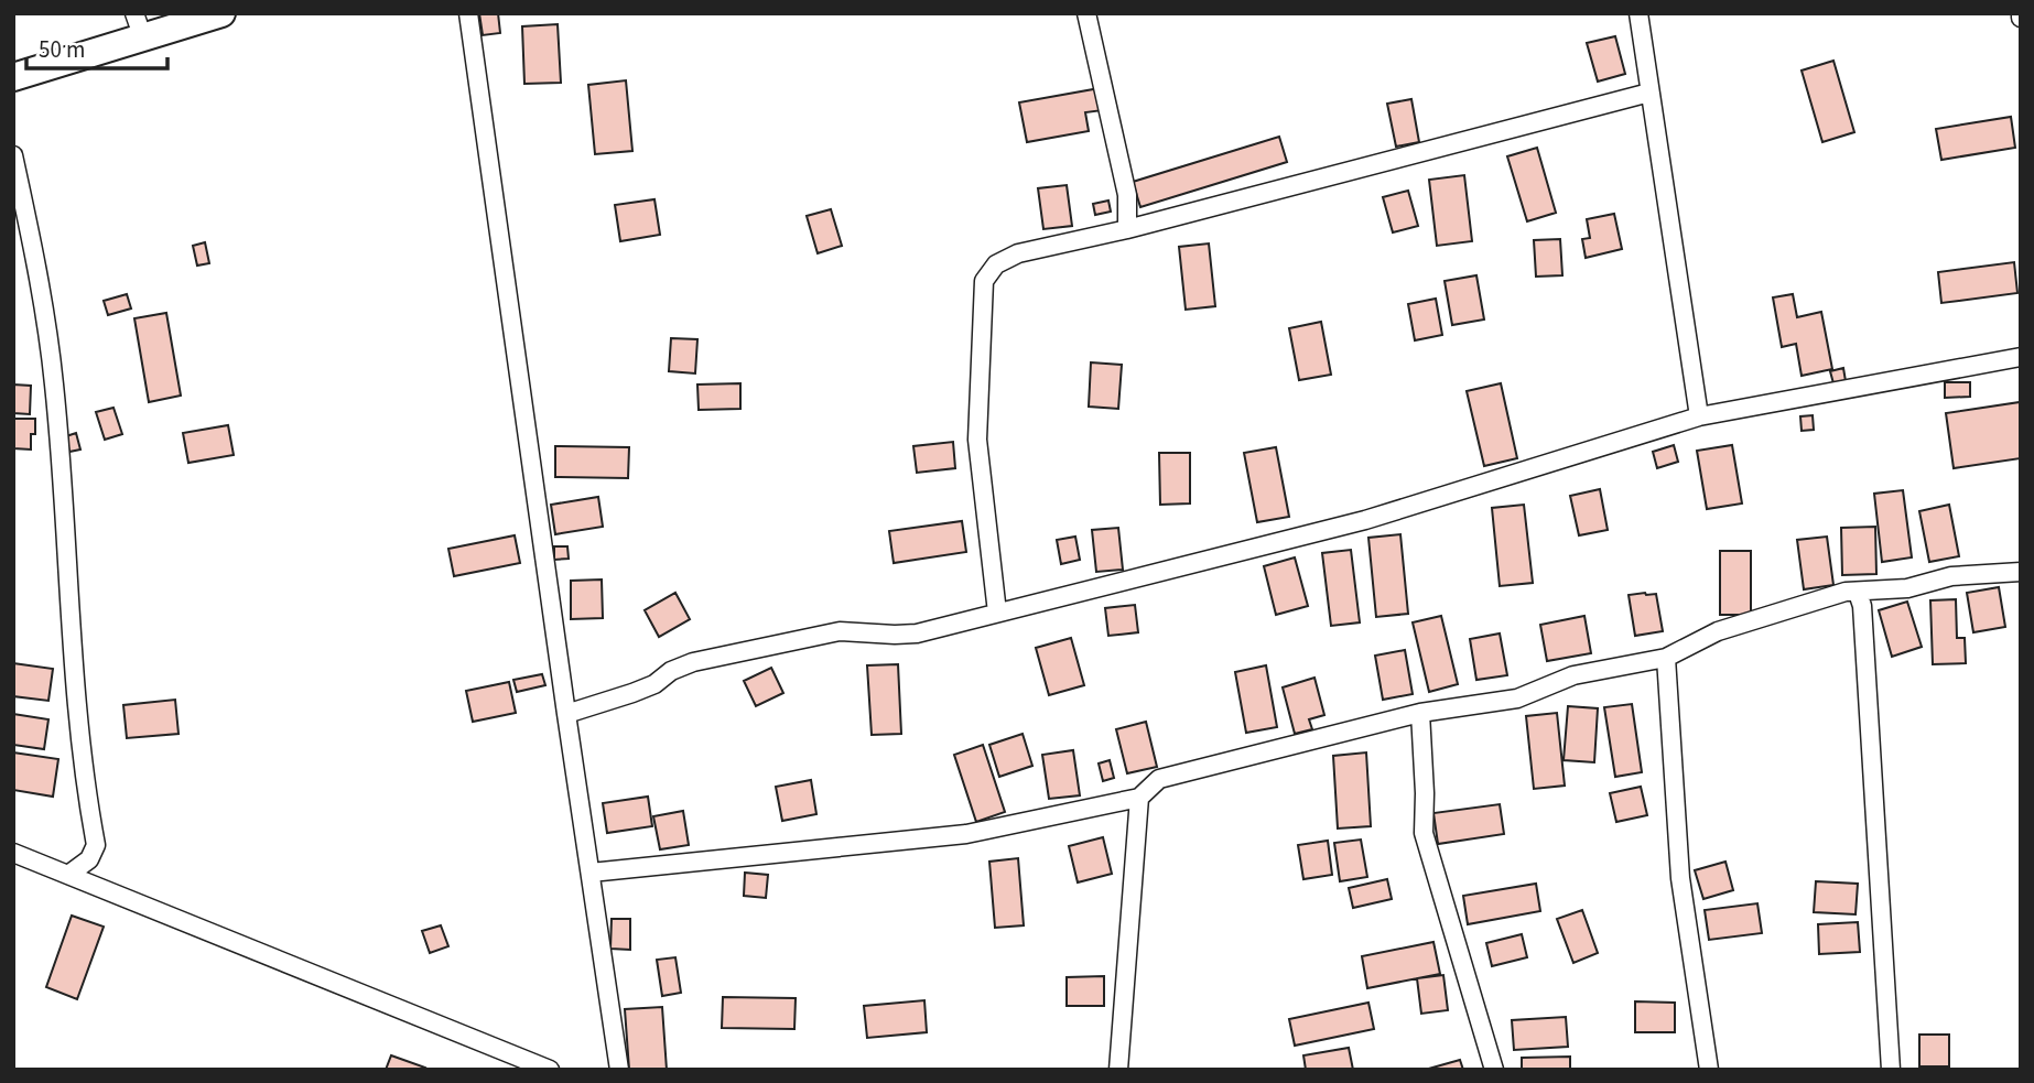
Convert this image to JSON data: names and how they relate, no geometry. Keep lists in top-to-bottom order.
{
  "scale_bar": "50 m"
}
